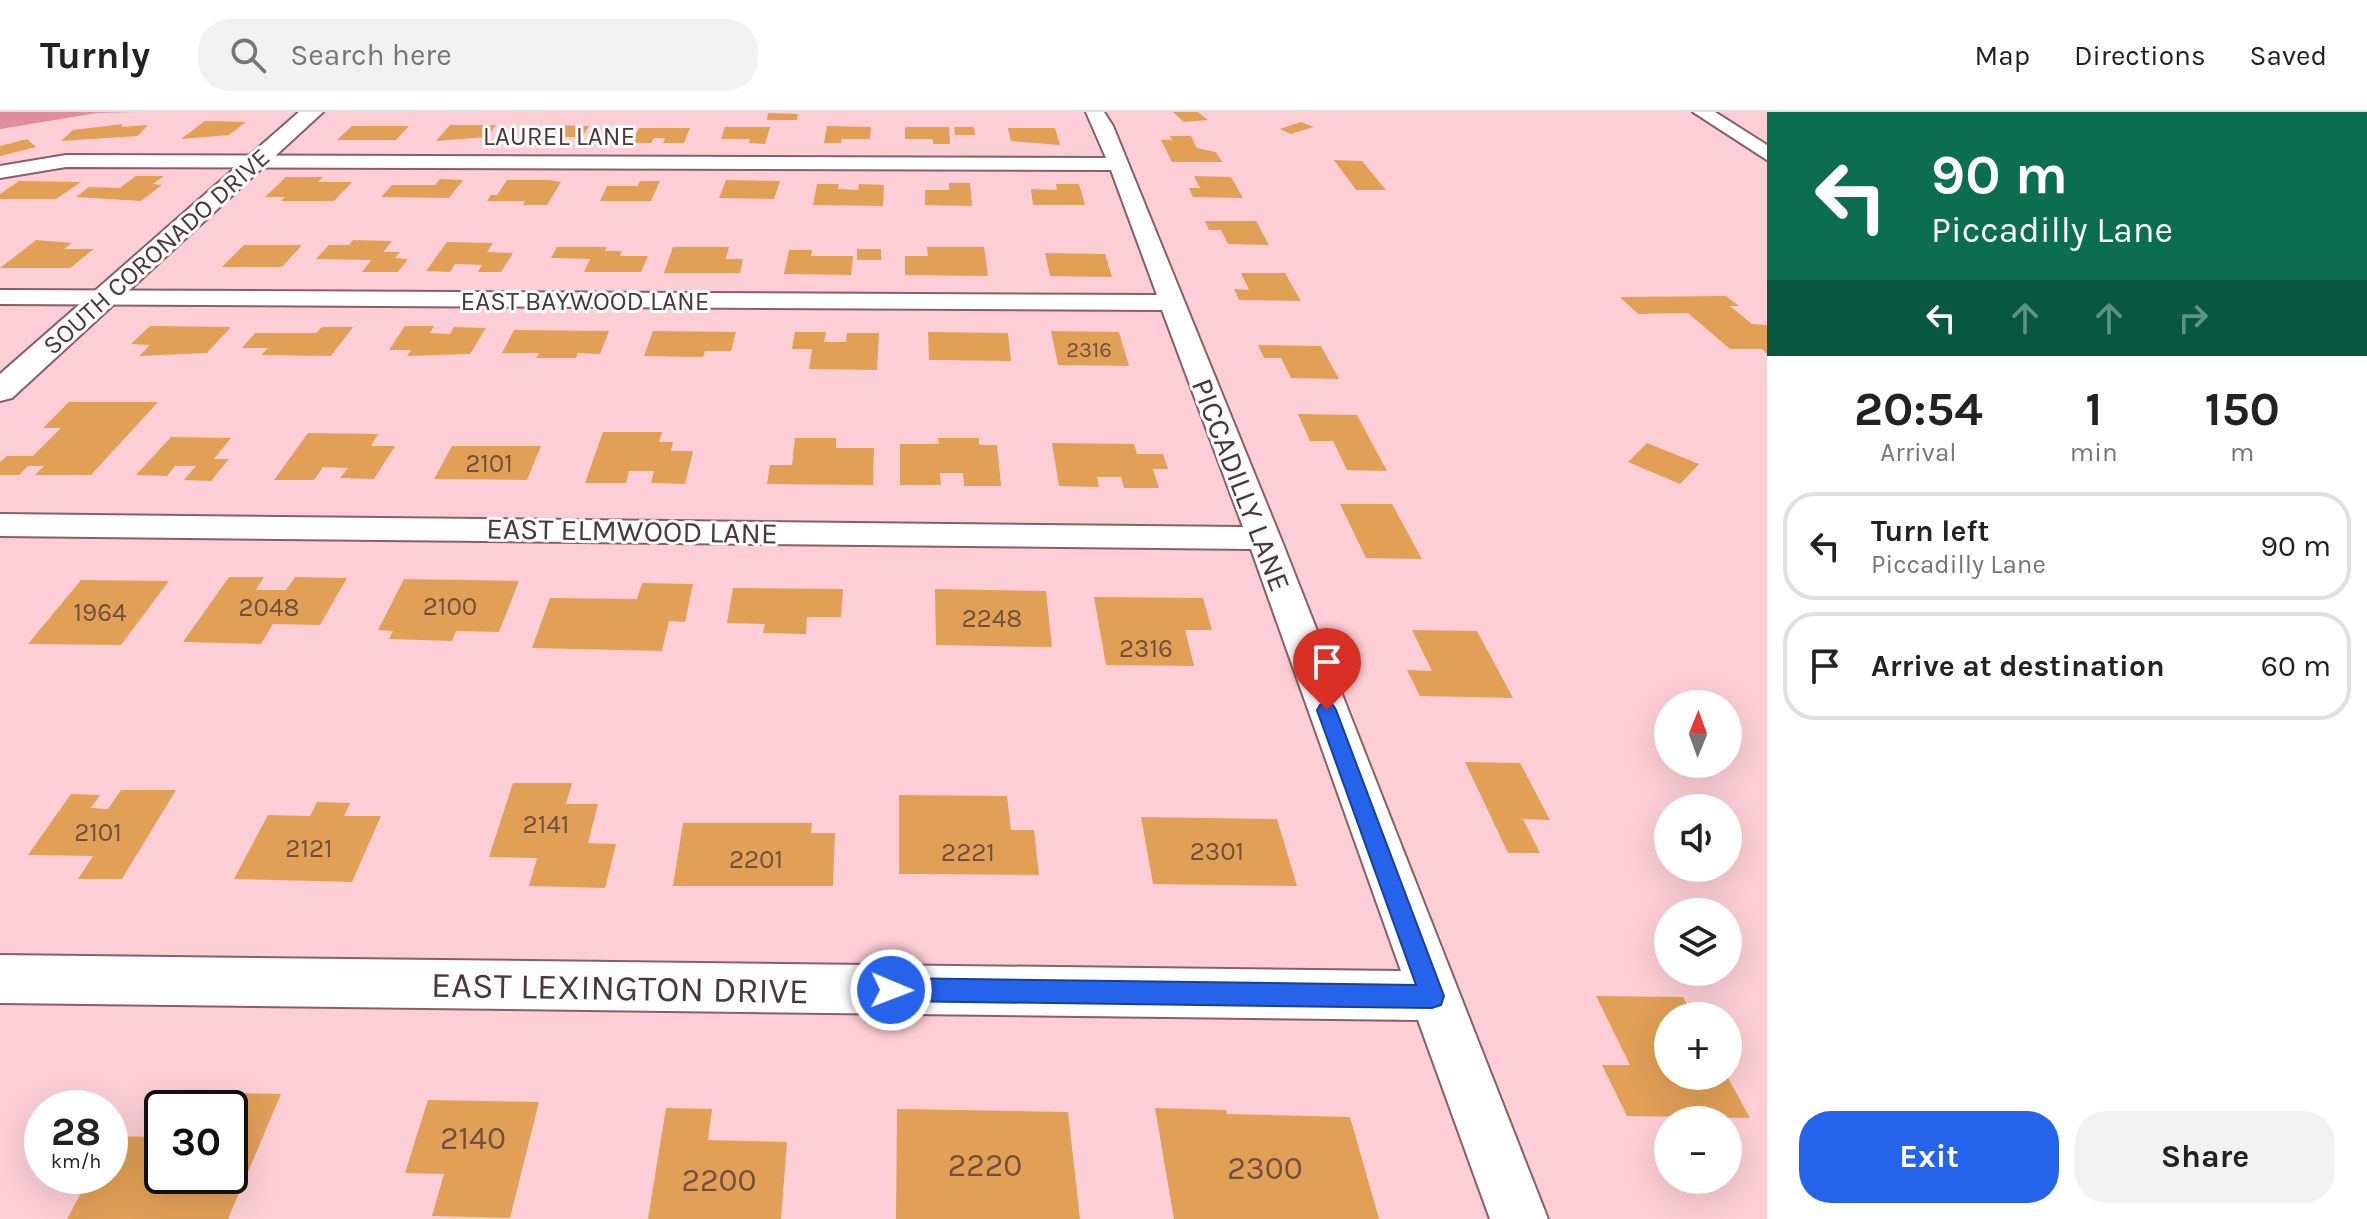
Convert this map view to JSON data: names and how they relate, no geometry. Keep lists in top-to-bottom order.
{
  "streets": {
    "street": [
      "LAUREL LANE",
      "SOUTH CORONADO DRIVE",
      "EAST BAYWOOD LANE",
      "PICCADILLY LANE",
      "EAST ELMWOOD LANE",
      "EAST LEXINGTON DRIVE"
    ]
  },
  "crossings": [
    ["LAUREL LANE", "SOUTH CORONADO DRIVE"],
    ["LAUREL LANE", "PICCADILLY LANE"],
    ["SOUTH CORONADO DRIVE", "EAST BAYWOOD LANE"],
    ["EAST BAYWOOD LANE", "PICCADILLY LANE"],
    ["PICCADILLY LANE", "EAST ELMWOOD LANE"],
    ["PICCADILLY LANE", "EAST LEXINGTON DRIVE"]
  ],
  "house_numbers": [
    "2316",
    "2101",
    "2100",
    "2048",
    "1964",
    "2248",
    "2316",
    "2141",
    "2101",
    "2121",
    "2301",
    "2221",
    "2201",
    "2140",
    "2220",
    "2300",
    "2200"
  ],
  "north": "top",
  "page": {
    "header": "Turnly",
    "search": "Search here",
    "nav": ["Map", "Directions", "Saved"],
    "turn": ["90 m", "Piccadilly Lane"],
    "eta": [
      "20:54",
      "Arrival",
      "1",
      "min",
      "150",
      "m"
    ],
    "list": [
      {
        "name": "Turn left",
        "note": "Piccadilly Lane",
        "value": "90 m"
      },
      {
        "name": "Arrive at destination",
        "value": "60 m"
      }
    ],
    "map_buttons": ["+", "−"],
    "speed": "28 km/h",
    "limit": "30",
    "buttons": ["Exit", "Share"]
  }
}
